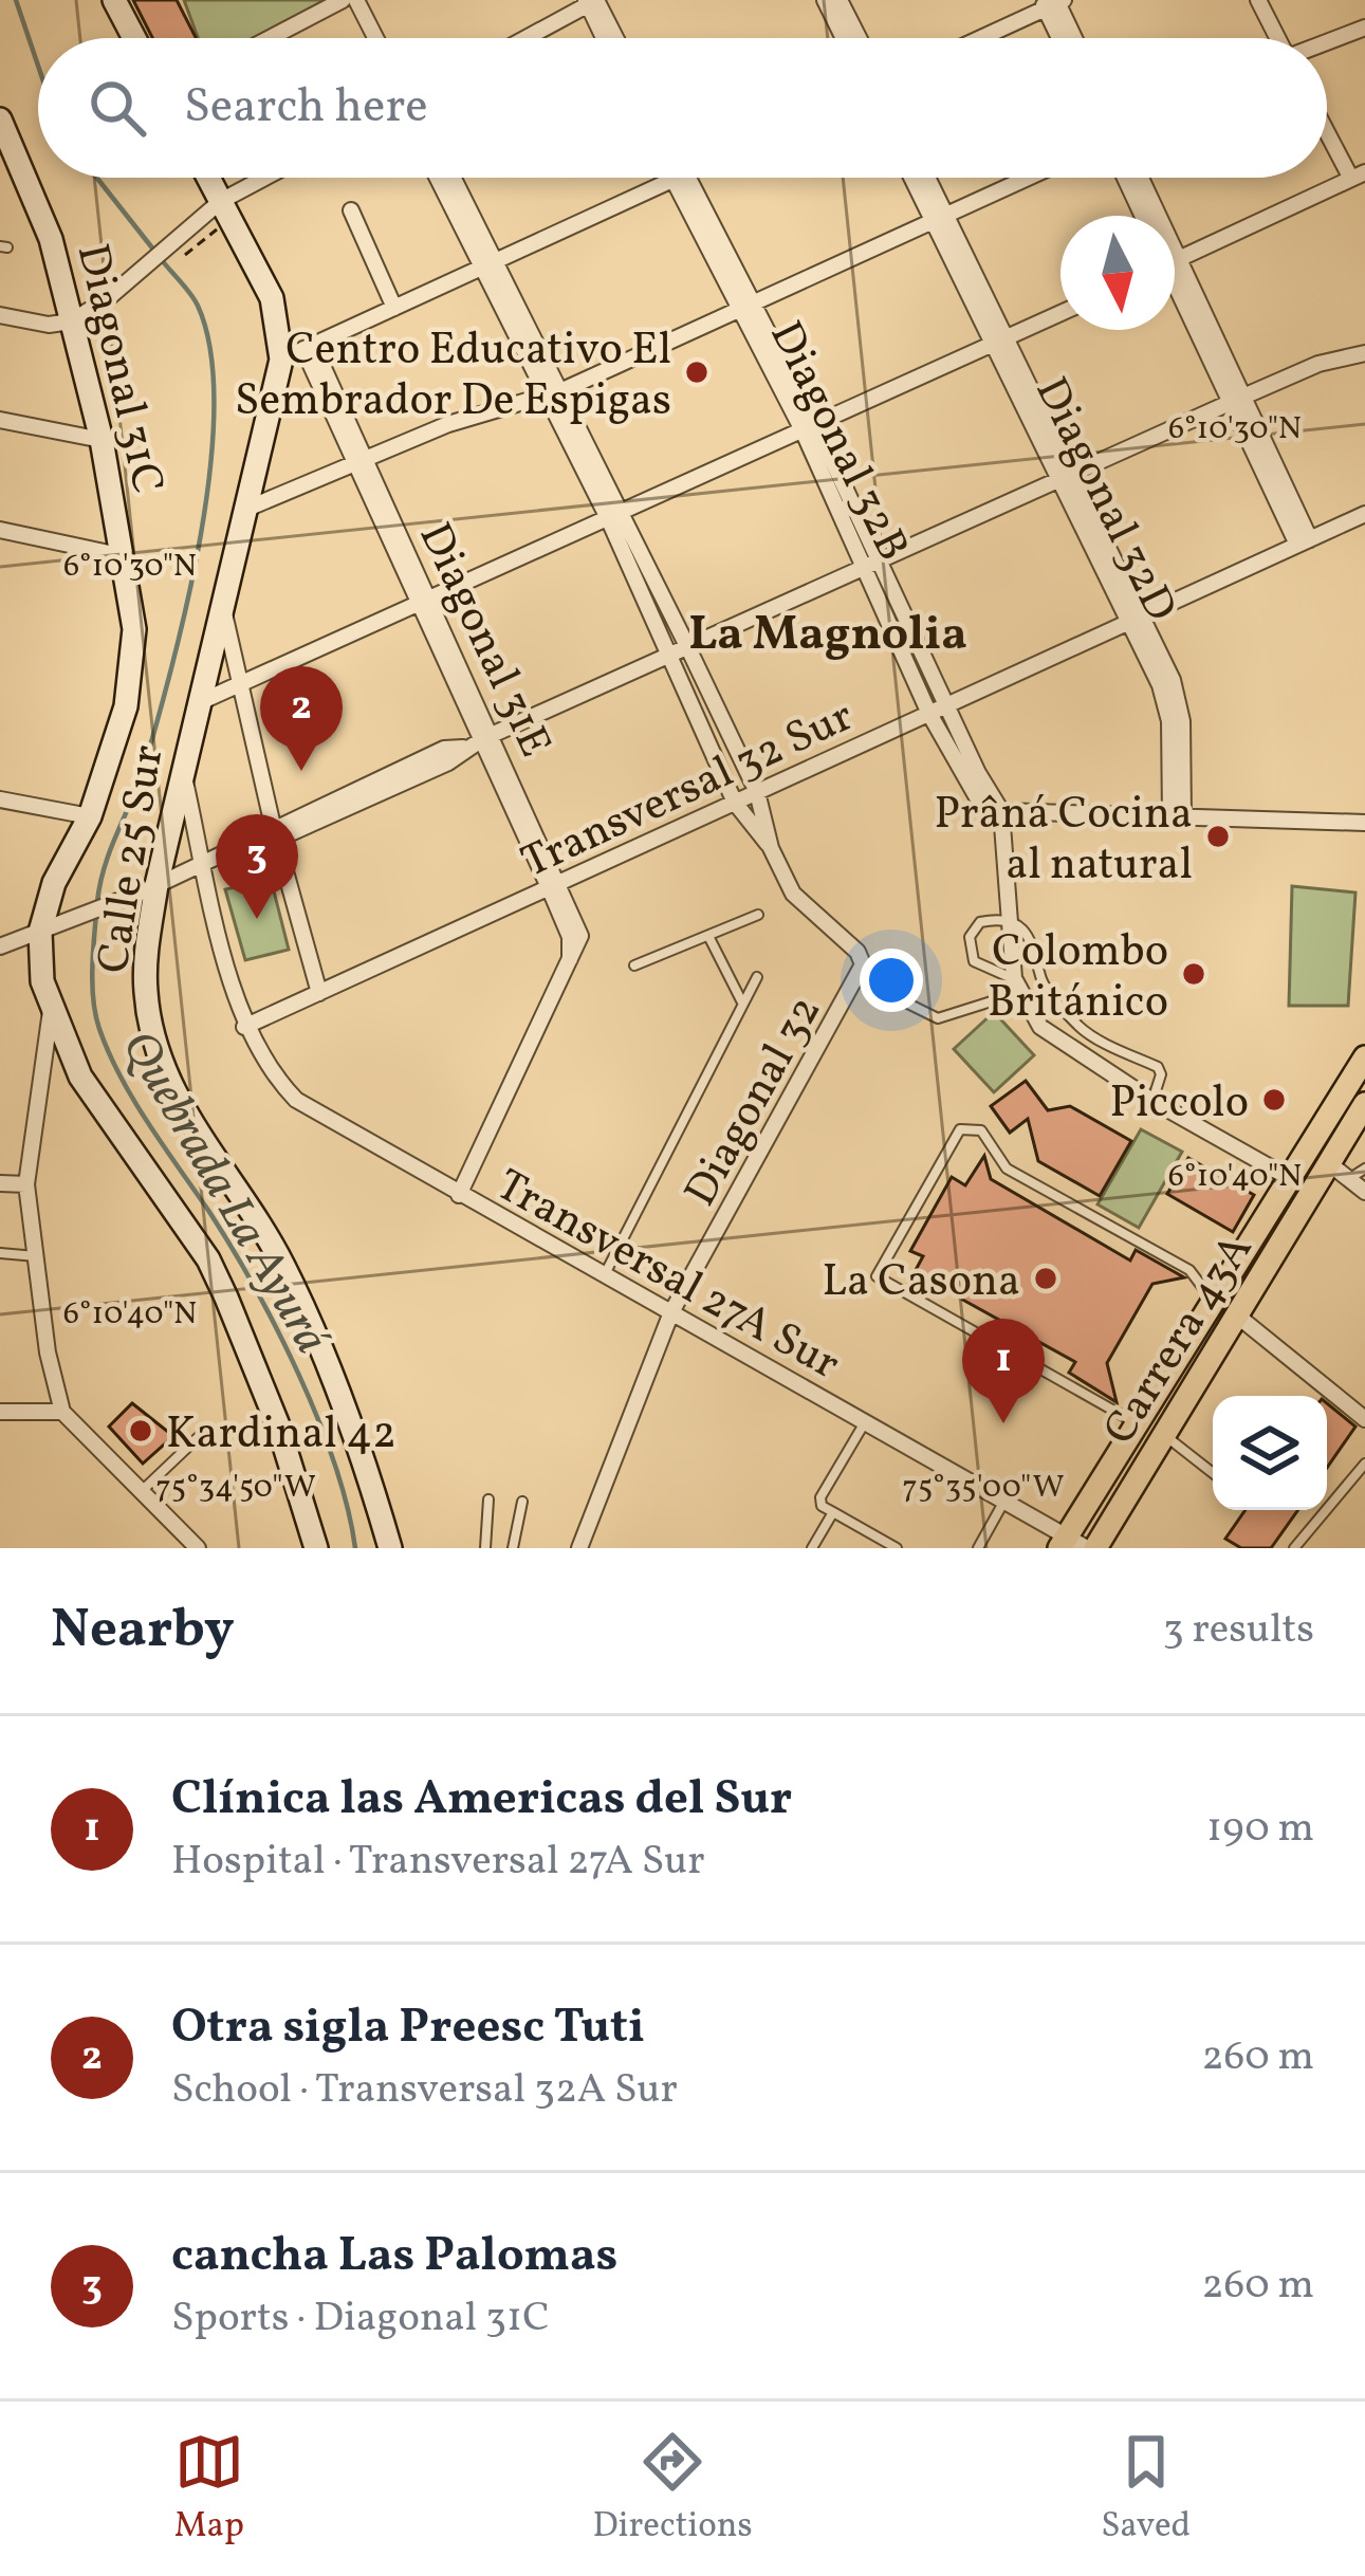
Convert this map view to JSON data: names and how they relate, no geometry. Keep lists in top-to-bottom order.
{
  "streets": {
    "main road": ["Diagonal 31C", "Calle 25 Sur", "Carrera 43A"],
    "street": [
      "Diagonal 32B",
      "Diagonal 32D",
      "Diagonal 31E",
      "Transversal 32 Sur",
      "Diagonal 32",
      "Transversal 27A Sur"
    ]
  },
  "crossings": [
    ["Diagonal 32B", "Transversal 32 Sur"],
    ["Diagonal 32D", "Transversal 32 Sur"],
    ["Diagonal 31E", "Transversal 32 Sur"],
    ["Diagonal 31E", "Calle 25 Sur"],
    ["Diagonal 31E", "Transversal 27A Sur"],
    ["Transversal 32 Sur", "Diagonal 32"],
    ["Transversal 32 Sur", "Transversal 27A Sur"],
    ["Diagonal 32", "Transversal 27A Sur"],
    ["Transversal 27A Sur", "Carrera 43A"]
  ],
  "districts": ["La Magnolia"],
  "water": ["Quebrada La Ayurá"],
  "places": [
    "Centro Educativo El Sembrador De Espigas",
    "Prâná Cocina al natural",
    "Colombo Británico",
    "Piccolo",
    "La Casona",
    "Kardinal 42"
  ],
  "north": "bottom",
  "page": {
    "search": "Search here",
    "pins": ["2", "3", "1"],
    "heading": ["Nearby", "3 results"],
    "list": [
      {
        "mark": "1",
        "name": "Clínica las Americas del Sur",
        "note": "Hospital · Transversal 27A Sur",
        "value": "190 m"
      },
      {
        "mark": "2",
        "name": "Otra sigla Preesc Tuti",
        "note": "School · Transversal 32A Sur",
        "value": "260 m"
      },
      {
        "mark": "3",
        "name": "cancha Las Palomas",
        "note": "Sports · Diagonal 31C",
        "value": "260 m"
      }
    ],
    "nav": ["Map", "Directions", "Saved"]
  },
  "coordinates": [
    "6°10'30\"N",
    "6°10'40\"N",
    "75°34'50\"W",
    "75°35'00\"W"
  ]
}
